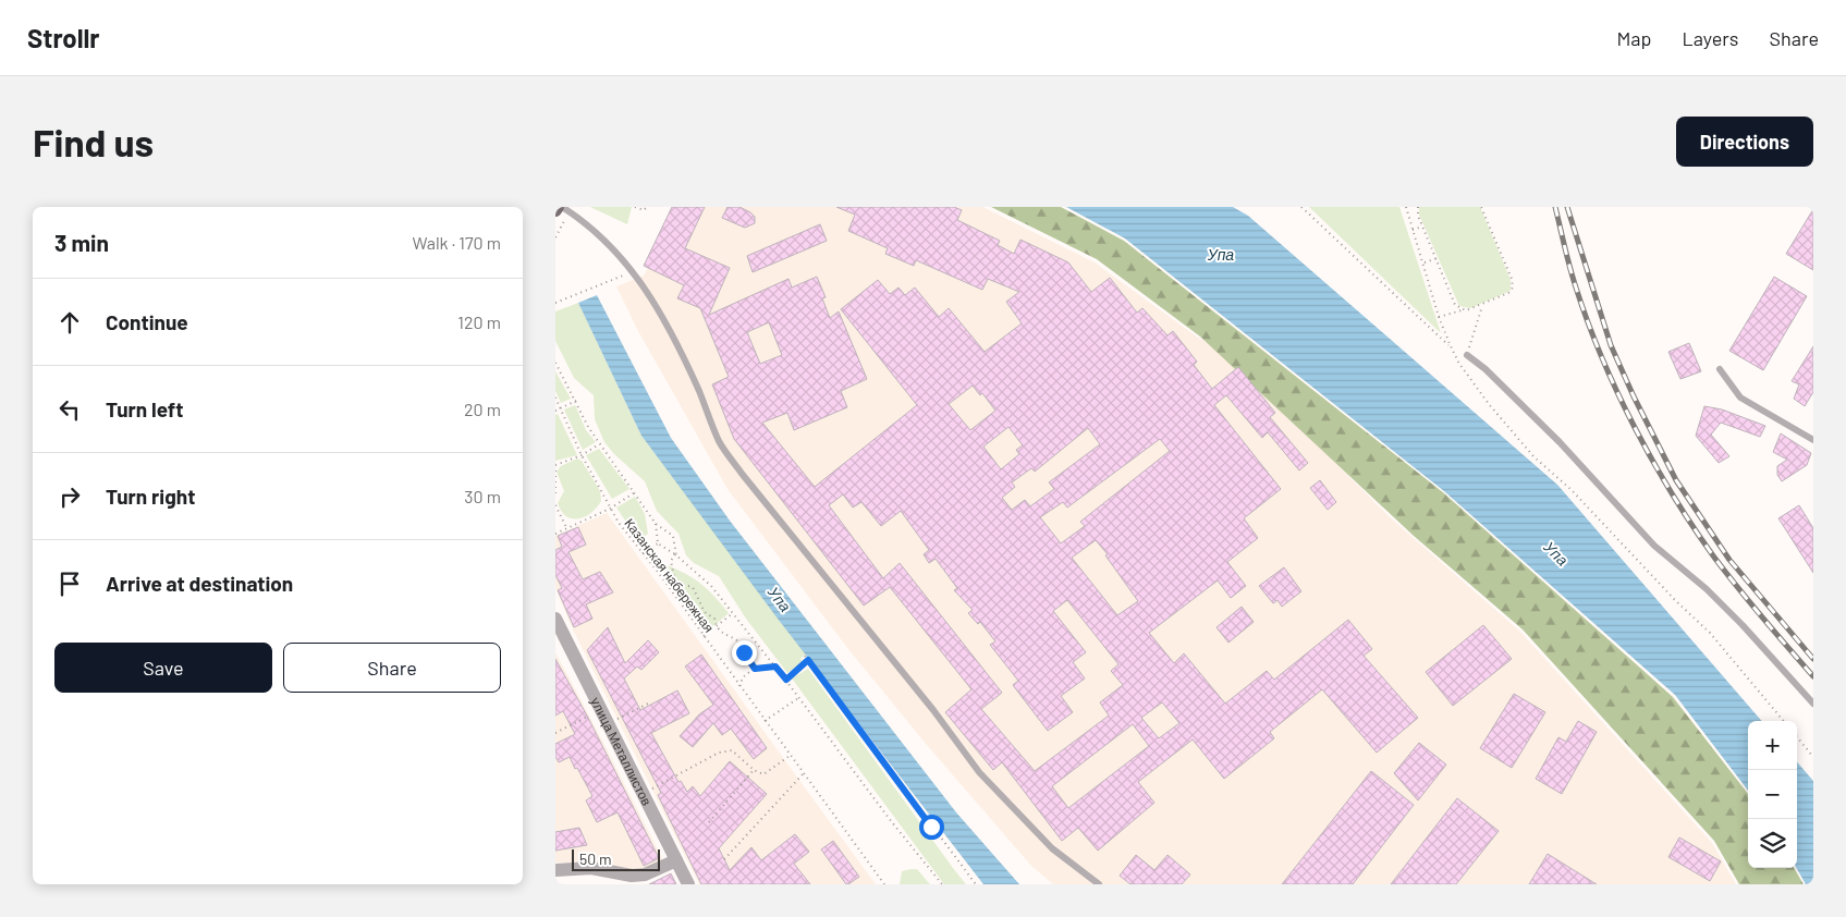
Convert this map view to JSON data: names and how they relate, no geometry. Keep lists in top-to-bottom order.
{
  "streets": {
    "street": ["улица Металлистов"],
    "path": ["Казанская набережная"]
  },
  "water": ["Упа"],
  "scale_bar": "50 m",
  "page": {
    "header": "Strollr",
    "nav": ["Map", "Layers", "Share"],
    "buttons": [
      "Directions",
      ["Save", "Share"]
    ],
    "title": "Find us",
    "heading": ["3 min", "Walk · 170 m"],
    "list": [
      ["Continue", "120 m"],
      ["Turn left", "20 m"],
      ["Turn right", "30 m"],
      "Arrive at destination"
    ],
    "map_buttons": ["+", "−"],
    "scale": "50 m"
  }
}
